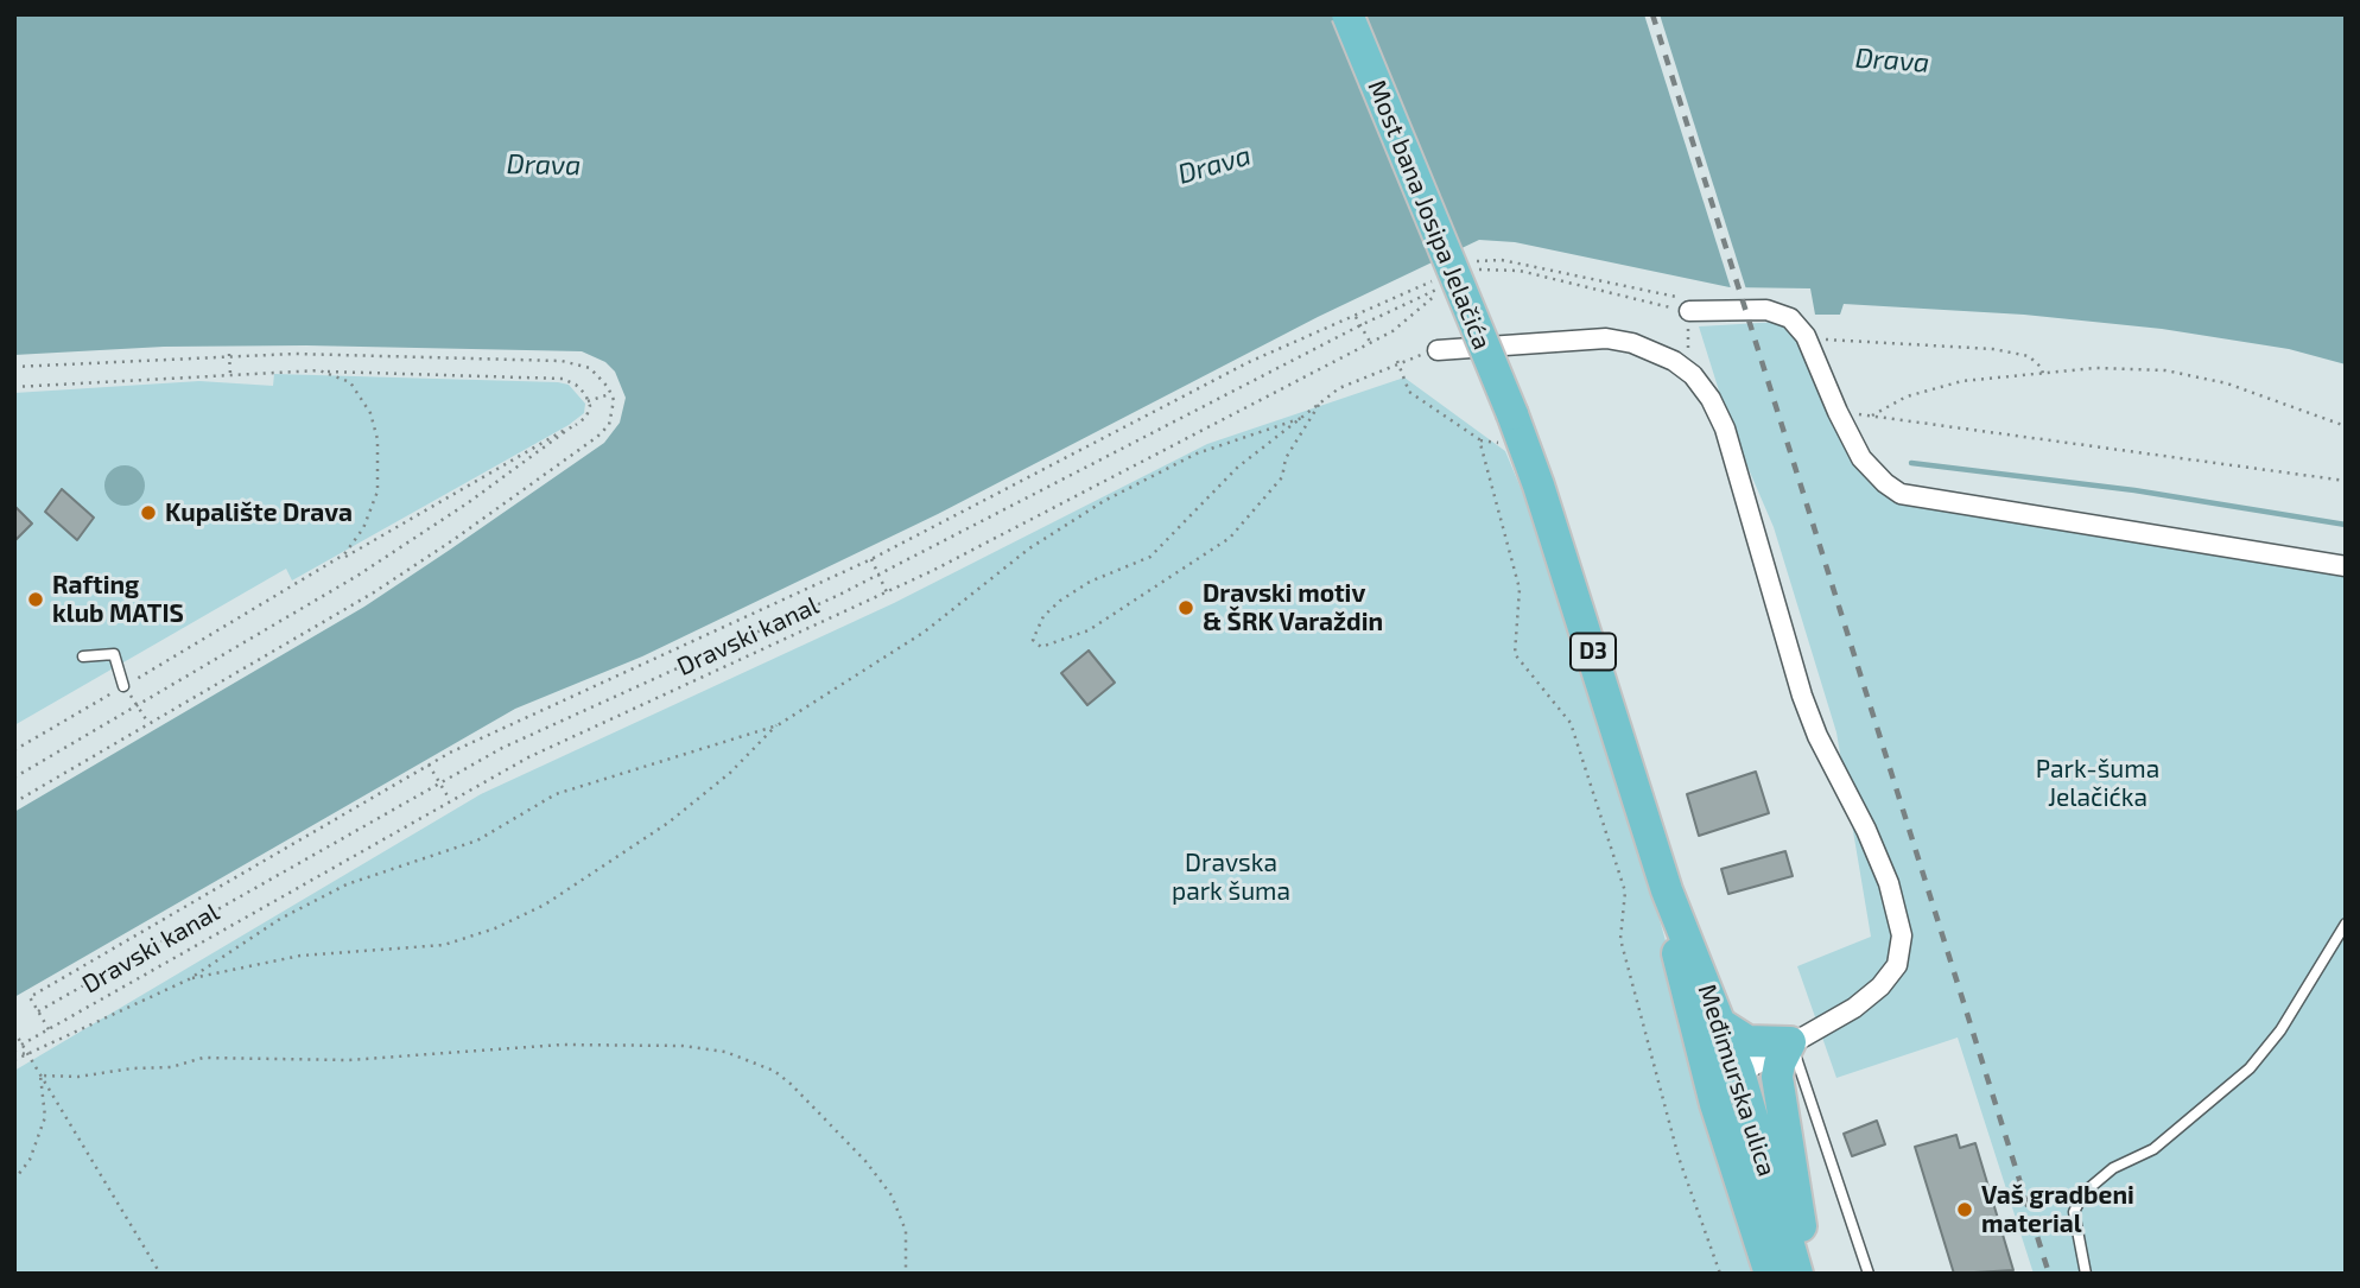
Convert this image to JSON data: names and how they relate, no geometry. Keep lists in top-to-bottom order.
{
  "streets": {
    "main road": ["Most bana Josipa Jelačića", "D3", "Međimurska ulica"],
    "path": ["Dravski kanal"]
  },
  "crossings": [
    ["Most bana Josipa Jelačića", "Međimurska ulica"]
  ],
  "water": ["Drava"],
  "parks": ["Park-šuma Jelačićka", "Dravska park šuma"],
  "places": [
    "Kupalište Drava",
    "Rafting klub MATIS",
    "Dravski motiv & ŠRK Varaždin",
    "Vaš gradbeni material"
  ]
}
